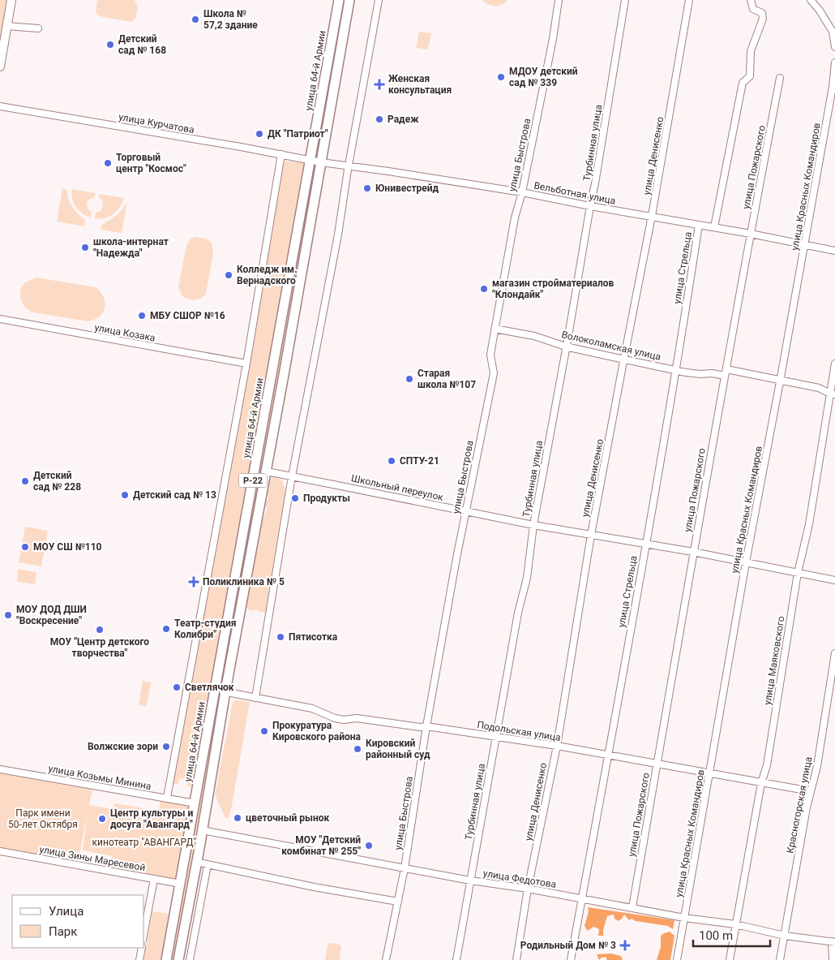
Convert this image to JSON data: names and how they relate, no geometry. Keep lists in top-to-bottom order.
{
  "streets": {
    "highway": ["улица 64-й Армии", "Р-22"],
    "street": [
      "улица Курчатова",
      "Турбинная улица",
      "улица Быстрова",
      "улица Денисенко",
      "улица Пожарского",
      "улица Красных Командиров",
      "Вельботная улица",
      "улица Стрельца",
      "улица Козака",
      "Волоколамская улица",
      "Школьный переулок",
      "улица Маяковского",
      "Подольская улица",
      "улица Козьмы Минина",
      "Красногорская улица",
      "улица Зины Маресевой",
      "улица Федотова"
    ]
  },
  "crossings": [
    ["улица 64-й Армии", "улица Курчатова"],
    ["улица 64-й Армии", "Вельботная улица"],
    ["улица 64-й Армии", "Подольская улица"],
    ["улица 64-й Армии", "улица Козьмы Минина"],
    ["улица 64-й Армии", "улица Зины Маресевой"],
    ["улица Курчатова", "Вельботная улица"],
    ["Турбинная улица", "Вельботная улица"],
    ["Турбинная улица", "Волоколамская улица"],
    ["Турбинная улица", "Школьный переулок"],
    ["Турбинная улица", "Подольская улица"],
    ["Турбинная улица", "улица Федотова"],
    ["улица Быстрова", "Вельботная улица"],
    ["улица Быстрова", "Волоколамская улица"],
    ["улица Быстрова", "Школьный переулок"],
    ["улица Быстрова", "Подольская улица"],
    ["улица Быстрова", "улица Федотова"],
    ["улица Денисенко", "Вельботная улица"],
    ["улица Денисенко", "Волоколамская улица"],
    ["улица Денисенко", "Школьный переулок"],
    ["улица Денисенко", "Подольская улица"],
    ["улица Денисенко", "улица Федотова"],
    ["улица Пожарского", "Вельботная улица"],
    ["улица Пожарского", "Волоколамская улица"],
    ["улица Пожарского", "Школьный переулок"],
    ["улица Пожарского", "Подольская улица"],
    ["улица Пожарского", "улица Федотова"],
    ["улица Красных Командиров", "Вельботная улица"],
    ["улица Красных Командиров", "Волоколамская улица"],
    ["улица Красных Командиров", "Школьный переулок"],
    ["улица Красных Командиров", "Подольская улица"],
    ["улица Красных Командиров", "улица Федотова"],
    ["Вельботная улица", "улица Стрельца"],
    ["Вельботная улица", "Р-22"],
    ["улица Стрельца", "Волоколамская улица"],
    ["улица Стрельца", "Школьный переулок"],
    ["улица Стрельца", "Подольская улица"],
    ["улица Стрельца", "улица Федотова"],
    ["Волоколамская улица", "улица Маяковского"],
    ["Р-22", "Школьный переулок"],
    ["Р-22", "Подольская улица"],
    ["Р-22", "улица Федотова"],
    ["Школьный переулок", "улица Маяковского"],
    ["улица Маяковского", "Подольская улица"],
    ["улица Маяковского", "улица Федотова"],
    ["Подольская улица", "Красногорская улица"],
    ["Красногорская улица", "улица Федотова"]
  ],
  "parks": ["Парк имени 50-лет Октября", "кинотеатр \"АВАНГАРД\""],
  "places": {
    "other": [
      "Школа № 57,2 здание",
      "Детский сад № 168",
      "МДОУ детский сад № 339",
      "Радеж",
      "ДК \"Патриот\"",
      "Торговый центр \"Космос\"",
      "Юнивестрейд",
      "школа-интернат \"Надежда\"",
      "Колледж им. Вернадского",
      "магазин стройматериалов \"Клондайк\"",
      "МБУ СШОР №16",
      "Старая школа №107",
      "СПТУ-21",
      "Детский сад № 228",
      "Детский сад № 13",
      "Продукты",
      "МОУ СШ №110",
      "МОУ ДОД ДШИ \"Воскресение\"",
      "Театр-студия Колибри\"",
      "МОУ \"Центр детского творчества\"",
      "Пятисотка",
      "Светлячок",
      "Прокуратура Кировского района",
      "Волжские зори",
      "Кировский районный суд",
      "цветочный рынок",
      "Центр культуры и досуга \"Авангард\"",
      "МОУ \"Детский комбинат № 255\""
    ],
    "health": ["Женская консультация", "Поликлиника № 5", "Родильный Дом № 3"]
  },
  "legend": ["Улица", "Парк"],
  "scale_bar": "100 m"
}
